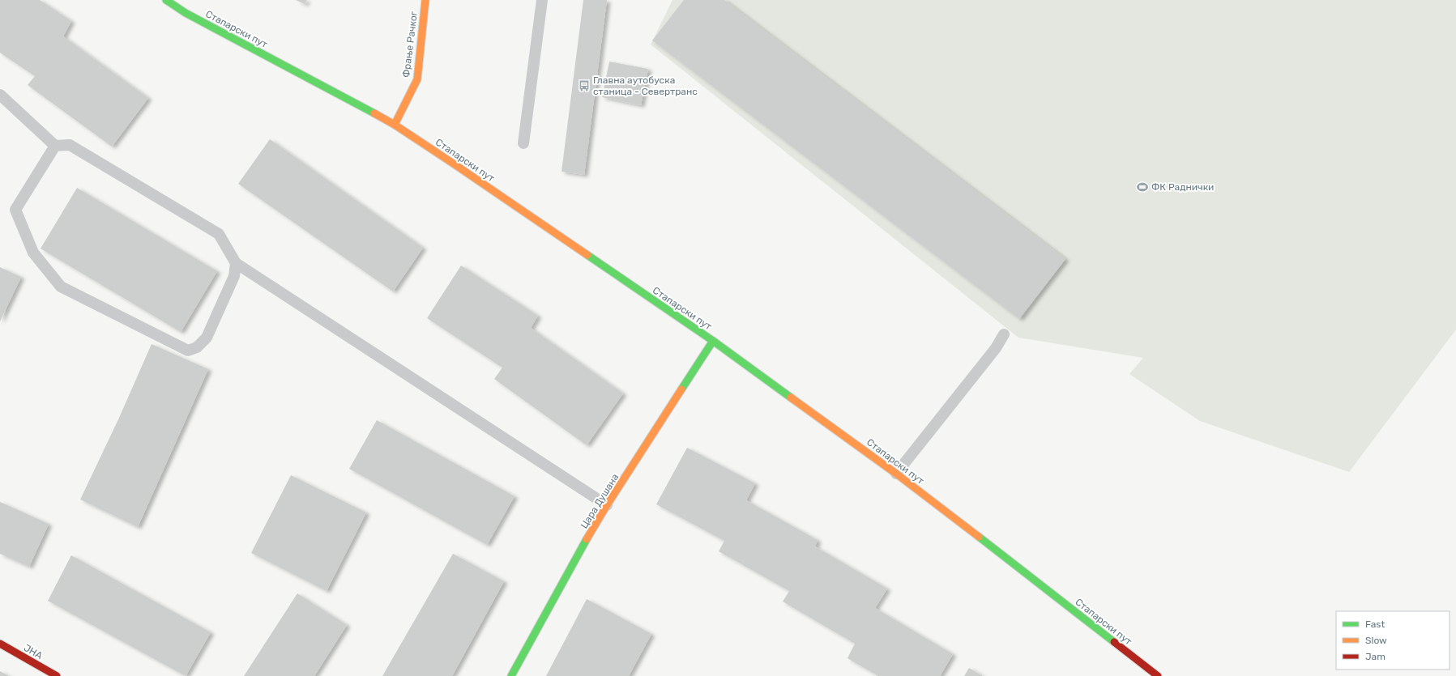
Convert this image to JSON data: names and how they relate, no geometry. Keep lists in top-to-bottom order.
{
  "streets": {
    "main road": [
      "Стапарски пут",
      "Фрање Рачког",
      "Цара Душана",
      "ЈНА"
    ]
  },
  "crossings": [
    ["Стапарски пут", "Фрање Рачког"],
    ["Стапарски пут", "Цара Душана"]
  ],
  "places": {
    "bus stop": ["Главна аутобуска станица - Севертранс"],
    "sports": ["ФК Раднички"]
  },
  "legend": ["Fast", "Slow", "Jam"]
}
